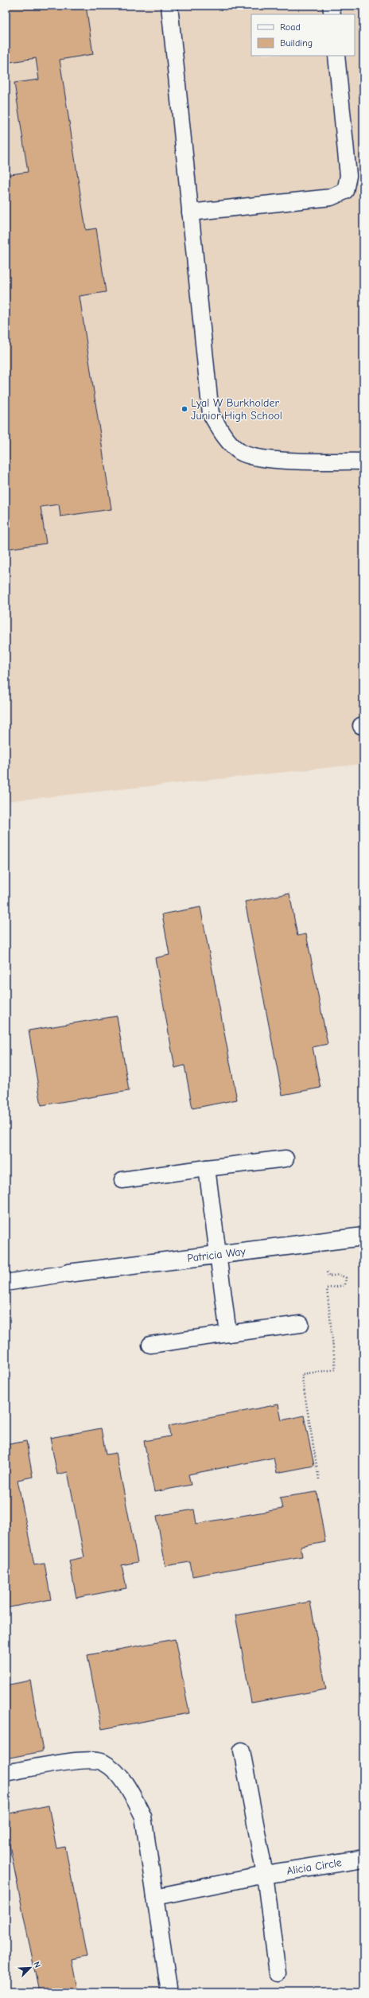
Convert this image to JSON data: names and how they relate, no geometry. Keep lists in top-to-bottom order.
{
  "streets": {
    "street": ["Patricia Way", "Alicia Circle"]
  },
  "places": ["Lyal W Burkholder Junior High School"],
  "legend": ["Road", "Building"],
  "north": "top right"
}
